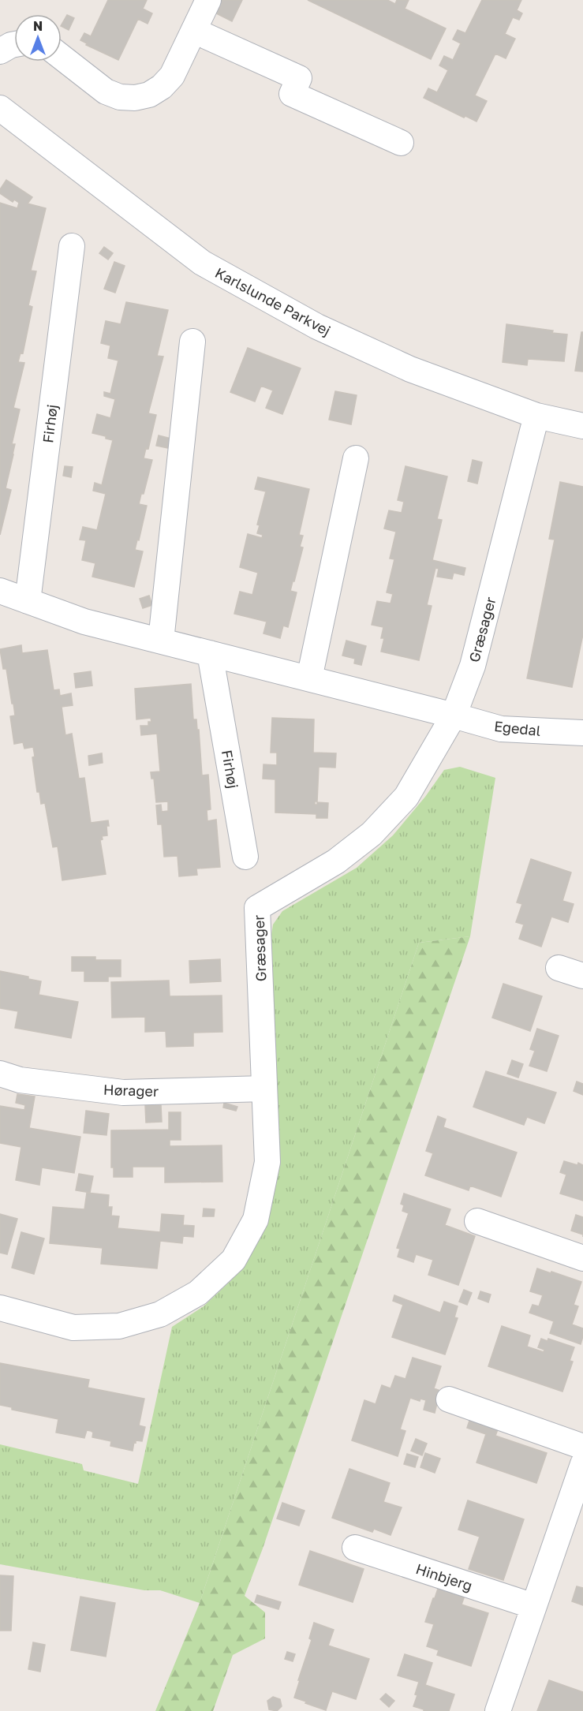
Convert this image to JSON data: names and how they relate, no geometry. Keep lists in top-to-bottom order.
{
  "streets": {
    "street": [
      "Karlslunde Parkvej",
      "Firhøj",
      "Græsager",
      "Egedal",
      "Hørager",
      "Hinbjerg"
    ]
  },
  "crossings": [
    ["Karlslunde Parkvej", "Græsager"],
    ["Græsager", "Egedal"],
    ["Græsager", "Hørager"]
  ],
  "north": "top"
}
